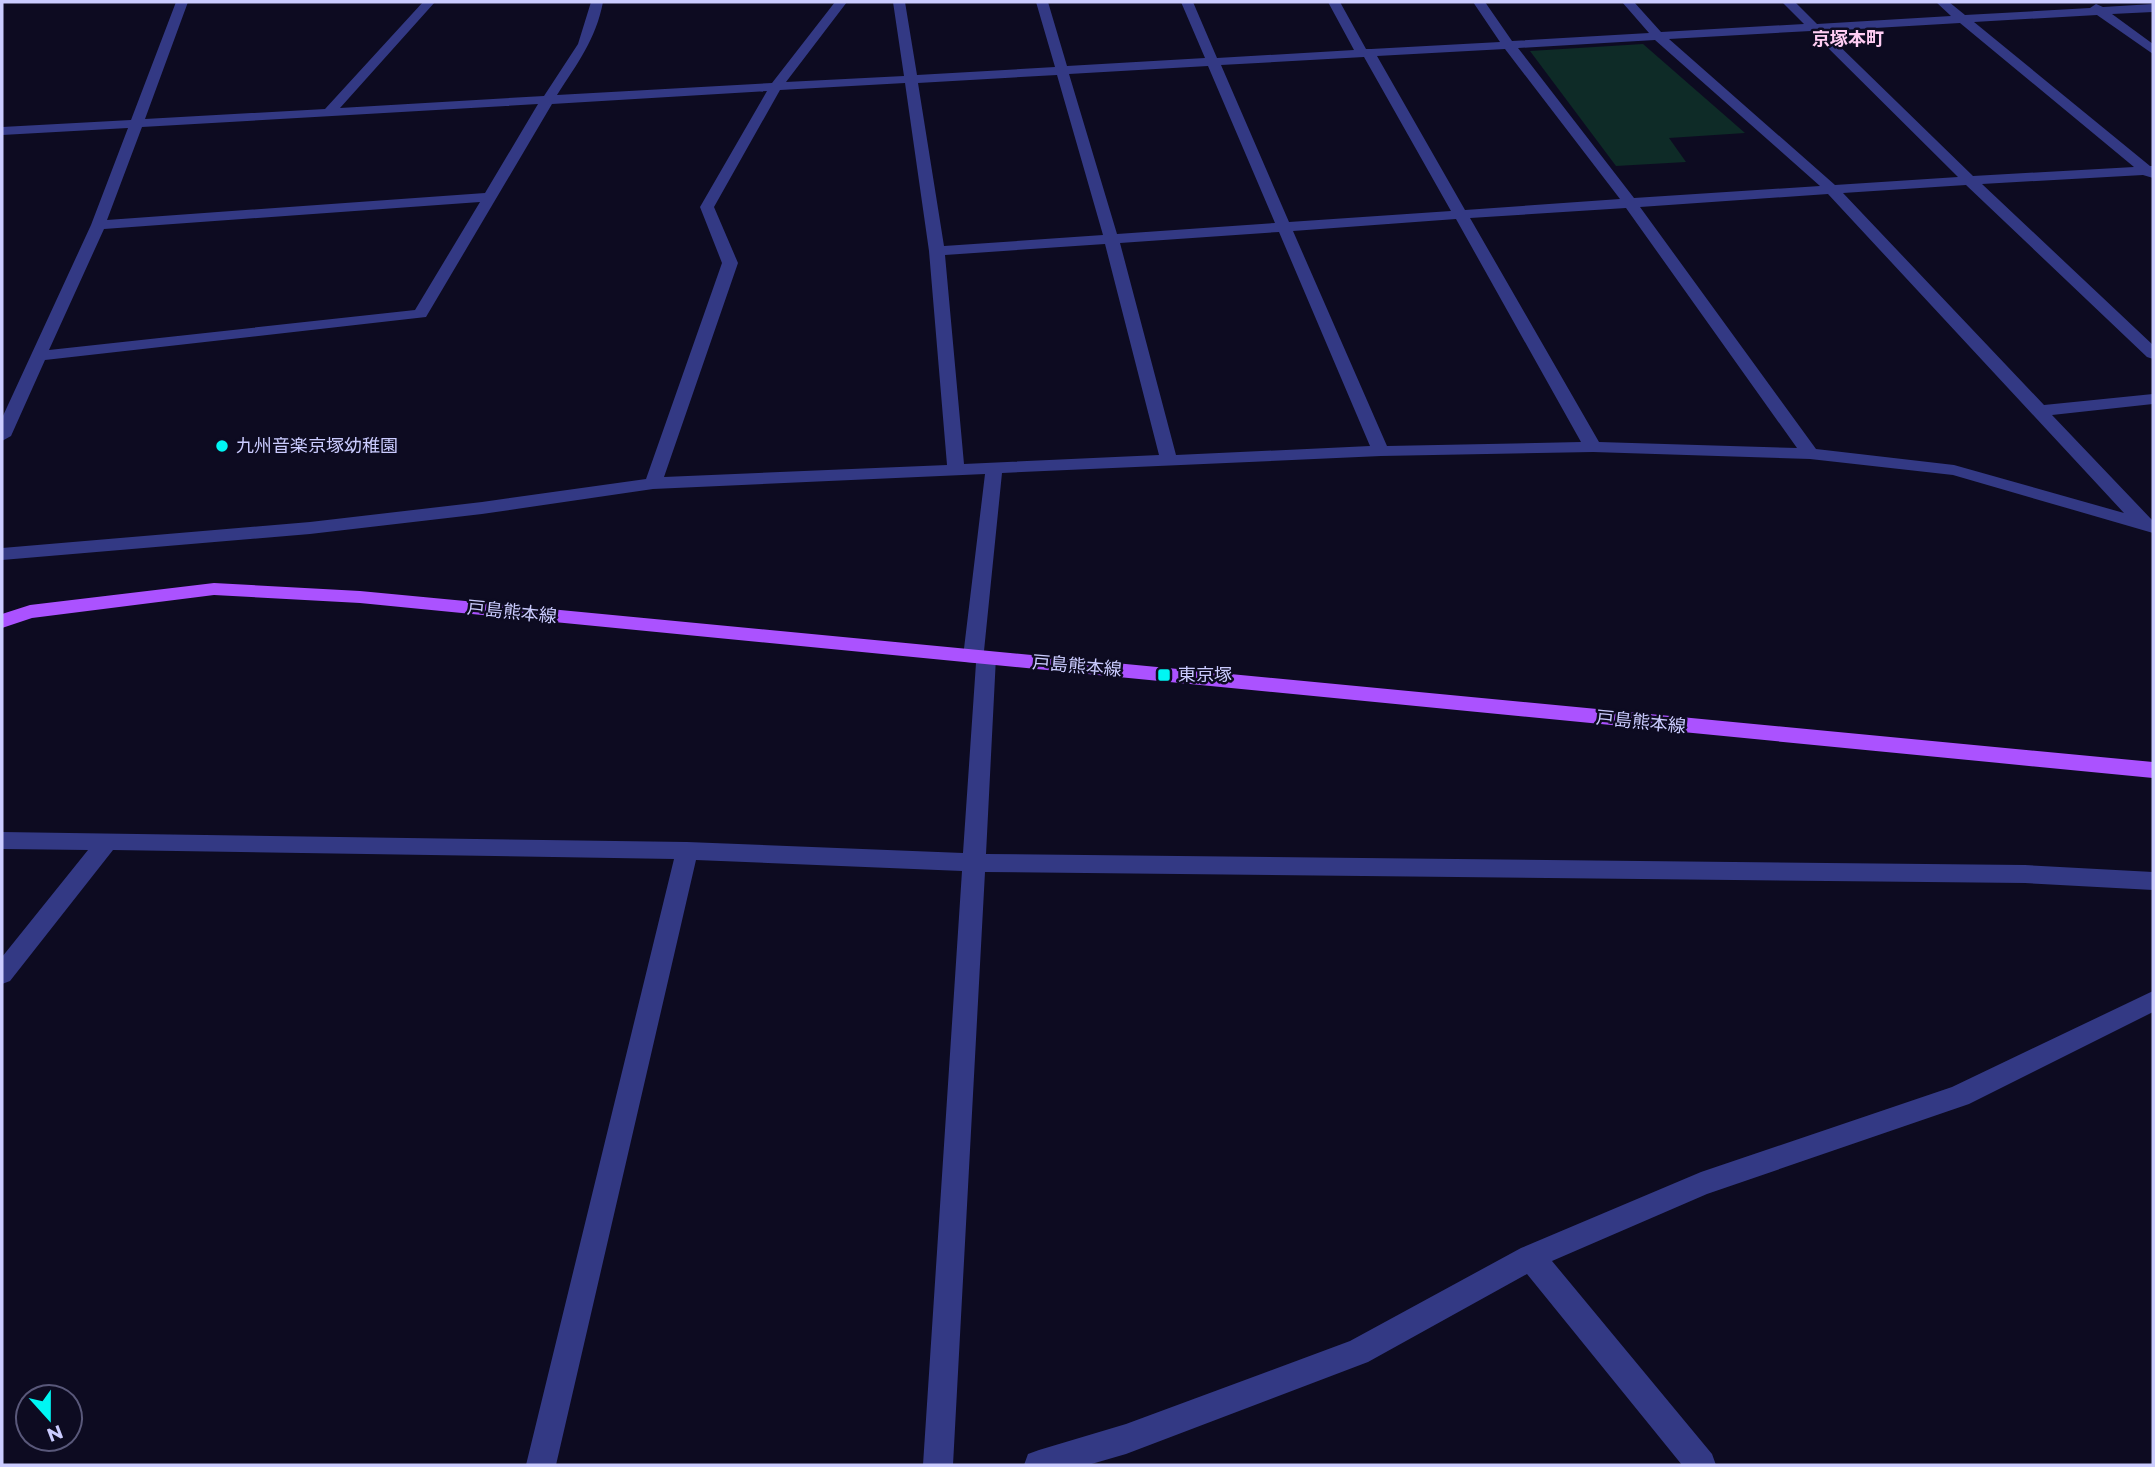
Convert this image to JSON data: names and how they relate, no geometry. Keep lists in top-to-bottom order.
{
  "streets": {
    "main road": ["戸島熊本線"]
  },
  "districts": ["京塚本町"],
  "places": {
    "other": ["九州音楽京塚幼稚園"],
    "transit": ["東京塚"]
  },
  "north": "bottom"
}
